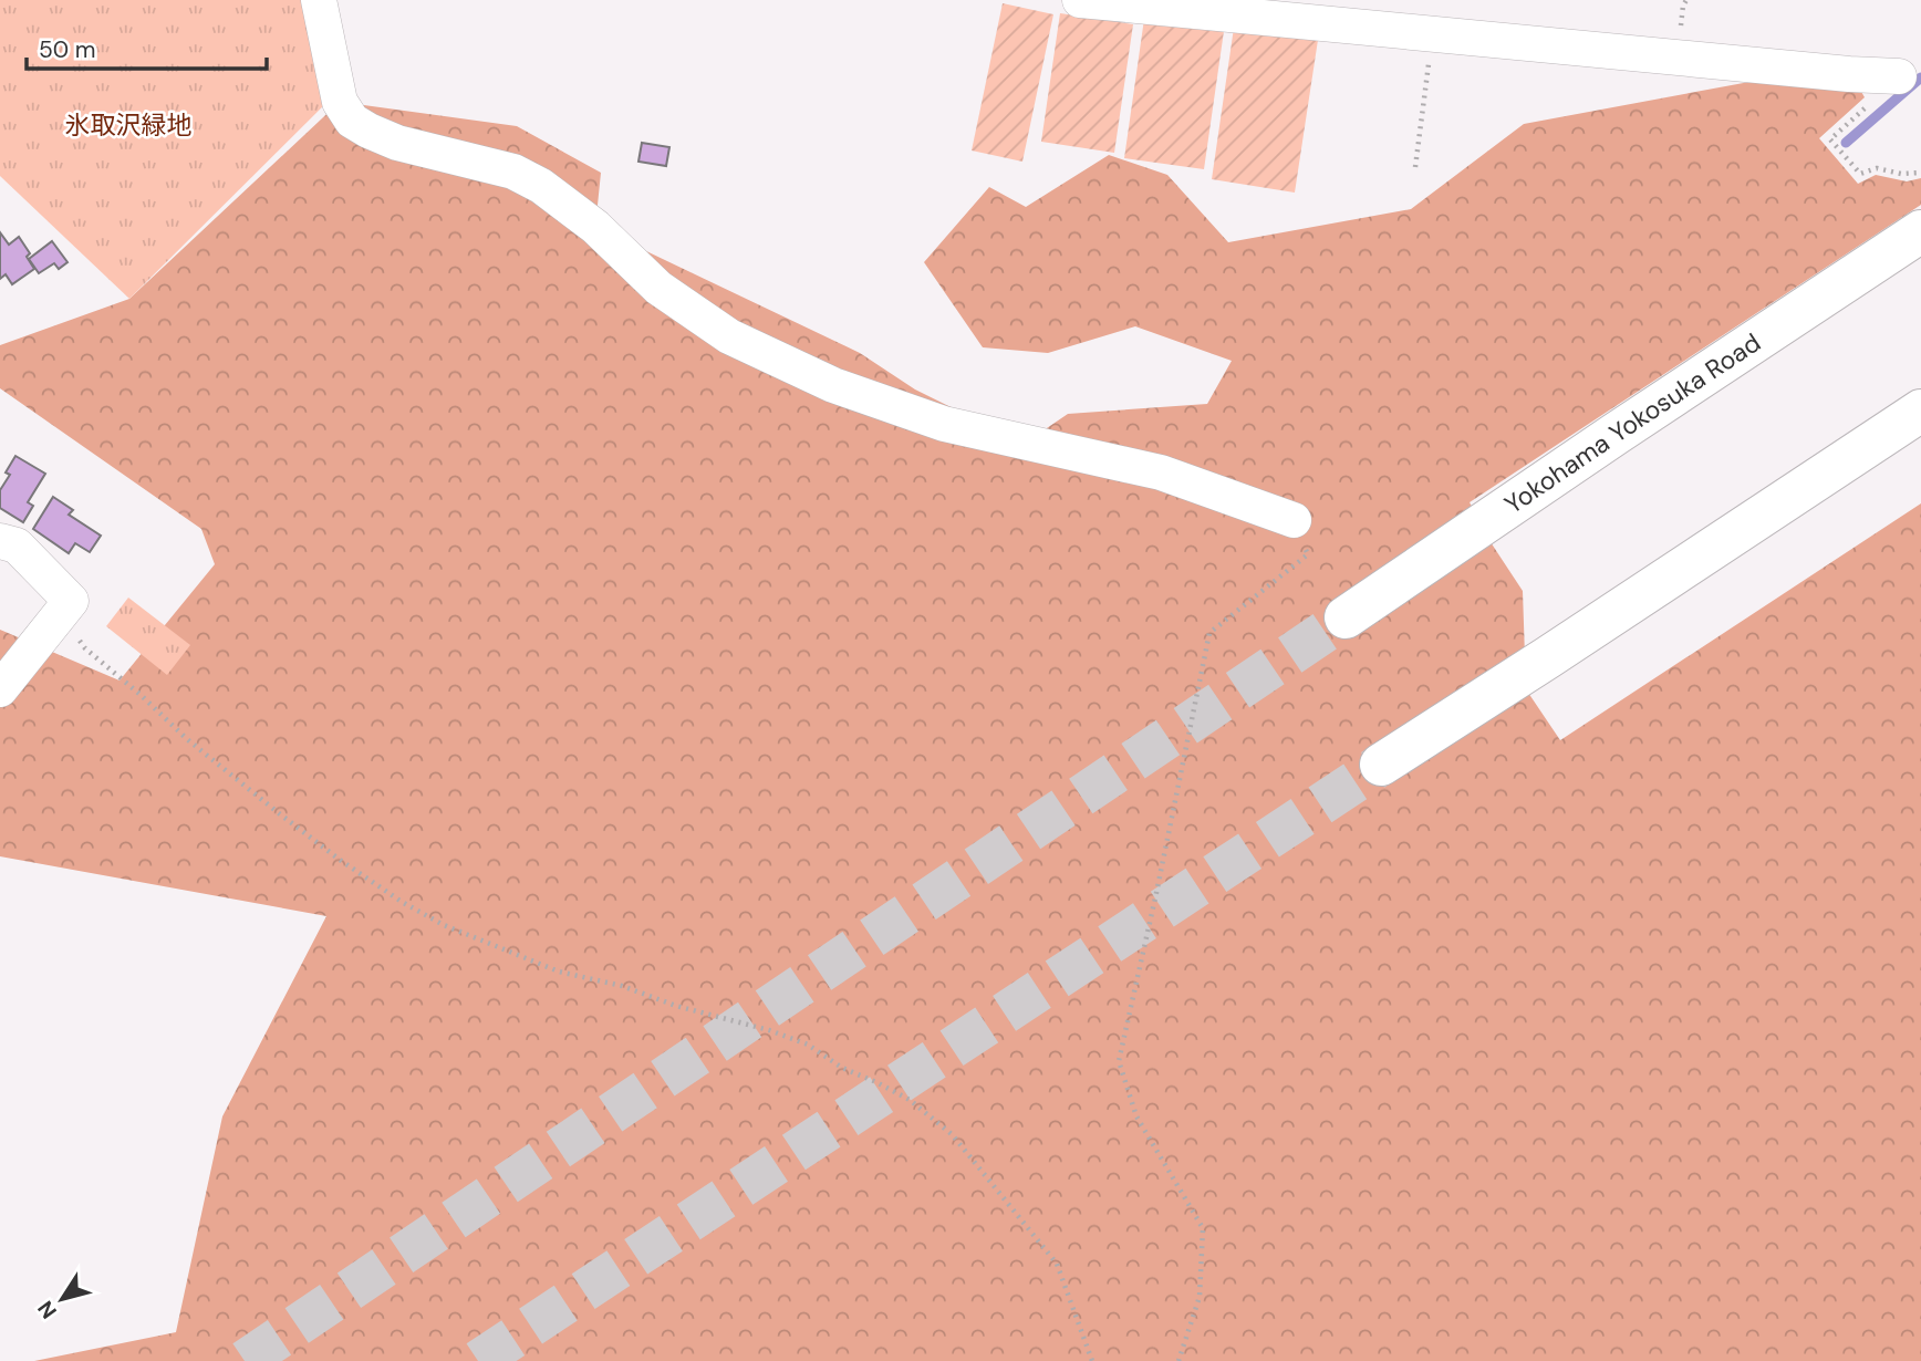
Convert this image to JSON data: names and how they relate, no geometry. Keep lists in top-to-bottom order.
{
  "streets": {
    "highway": ["Yokohama Yokosuka Road"]
  },
  "parks": ["氷取沢緑地"],
  "scale_bar": "50 m",
  "north": "bottom left"
}
